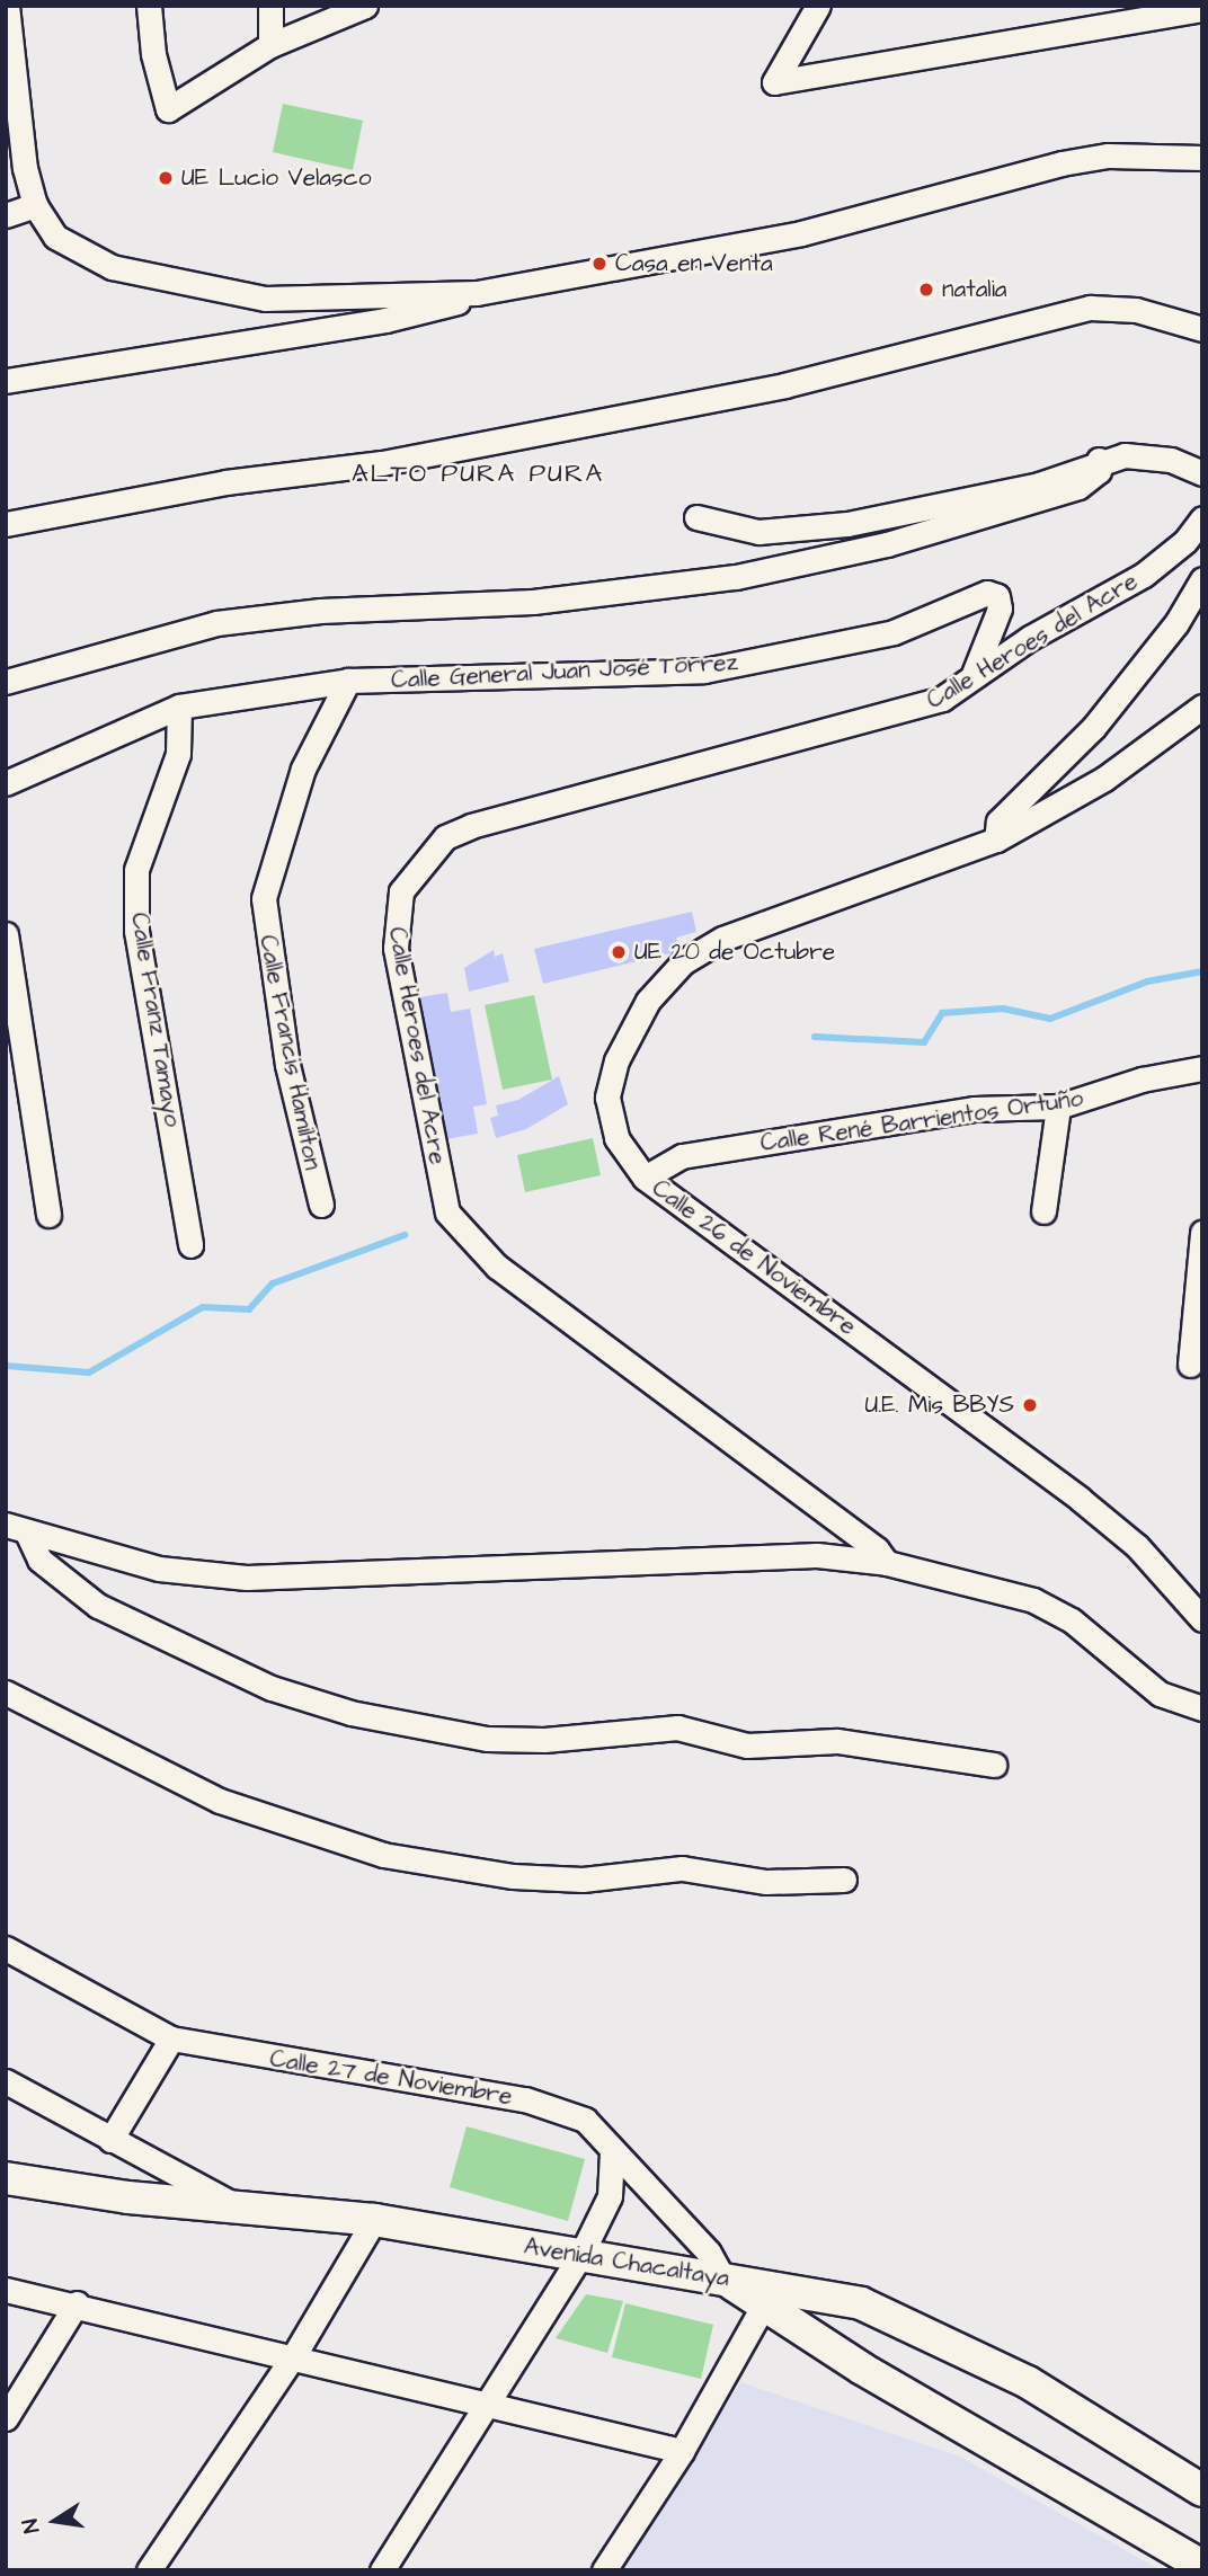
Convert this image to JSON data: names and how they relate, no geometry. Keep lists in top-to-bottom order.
{
  "streets": {
    "street": [
      "Calle Heroes del Acre",
      "Calle General Juan José Torrez",
      "Calle Franz Tamayo",
      "Calle Francis Hamilton",
      "Calle René Barrientos Ortuño",
      "Calle 26 de Noviembre",
      "Calle 27 de Noviembre",
      "Avenida Chacaltaya"
    ]
  },
  "crossings": [
    ["Calle Heroes del Acre", "Calle General Juan José Torrez"],
    ["Calle General Juan José Torrez", "Calle Franz Tamayo"],
    ["Calle General Juan José Torrez", "Calle Francis Hamilton"],
    ["Calle René Barrientos Ortuño", "Calle 26 de Noviembre"],
    ["Calle 27 de Noviembre", "Avenida Chacaltaya"]
  ],
  "districts": ["ALTO PURA PURA"],
  "places": [
    "UE Lucio Velasco",
    "Casa en Venta",
    "natalia",
    "UE 20 de Octubre",
    "U.E. Mis BBYS"
  ],
  "north": "left"
}
